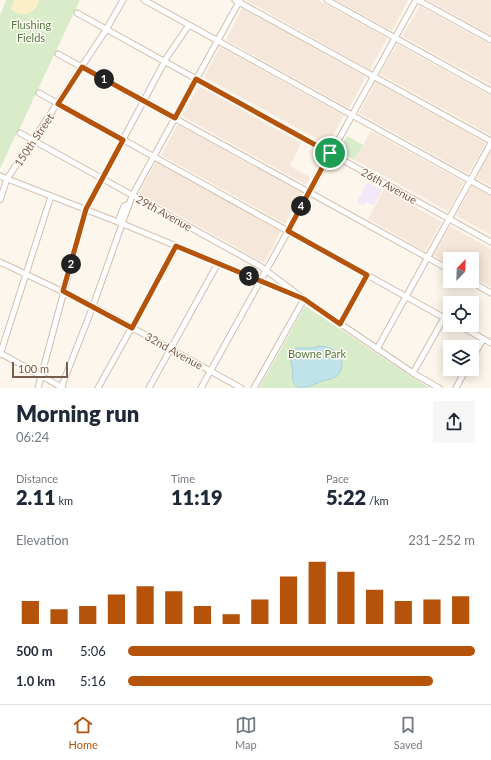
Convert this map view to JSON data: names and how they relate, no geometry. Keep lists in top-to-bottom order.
{
  "streets": {
    "street": [
      "150th Street",
      "26th Avenue",
      "29th Avenue",
      "32nd Avenue"
    ]
  },
  "crossings": [
    ["150th Street", "26th Avenue"],
    ["150th Street", "29th Avenue"]
  ],
  "parks": ["Flushing Fields", "Bowne Park"],
  "scale_bar": "100 m",
  "north": "top right",
  "page": {
    "pins": [
      "1",
      "4",
      "2",
      "3"
    ],
    "scale": "100 m",
    "heading": ["Morning run", "06:24"],
    "stats": [
      ["Distance", "2.11 km"],
      ["Time", "11:19"],
      ["Pace", "5:22 /km"]
    ],
    "chart": ["Elevation", "231–252 m"],
    "list": [
      {
        "name": "500 m",
        "note": "5:06"
      },
      {
        "name": "1.0 km",
        "note": "5:16"
      }
    ],
    "tabs": ["Home", "Map", "Saved"]
  }
}
